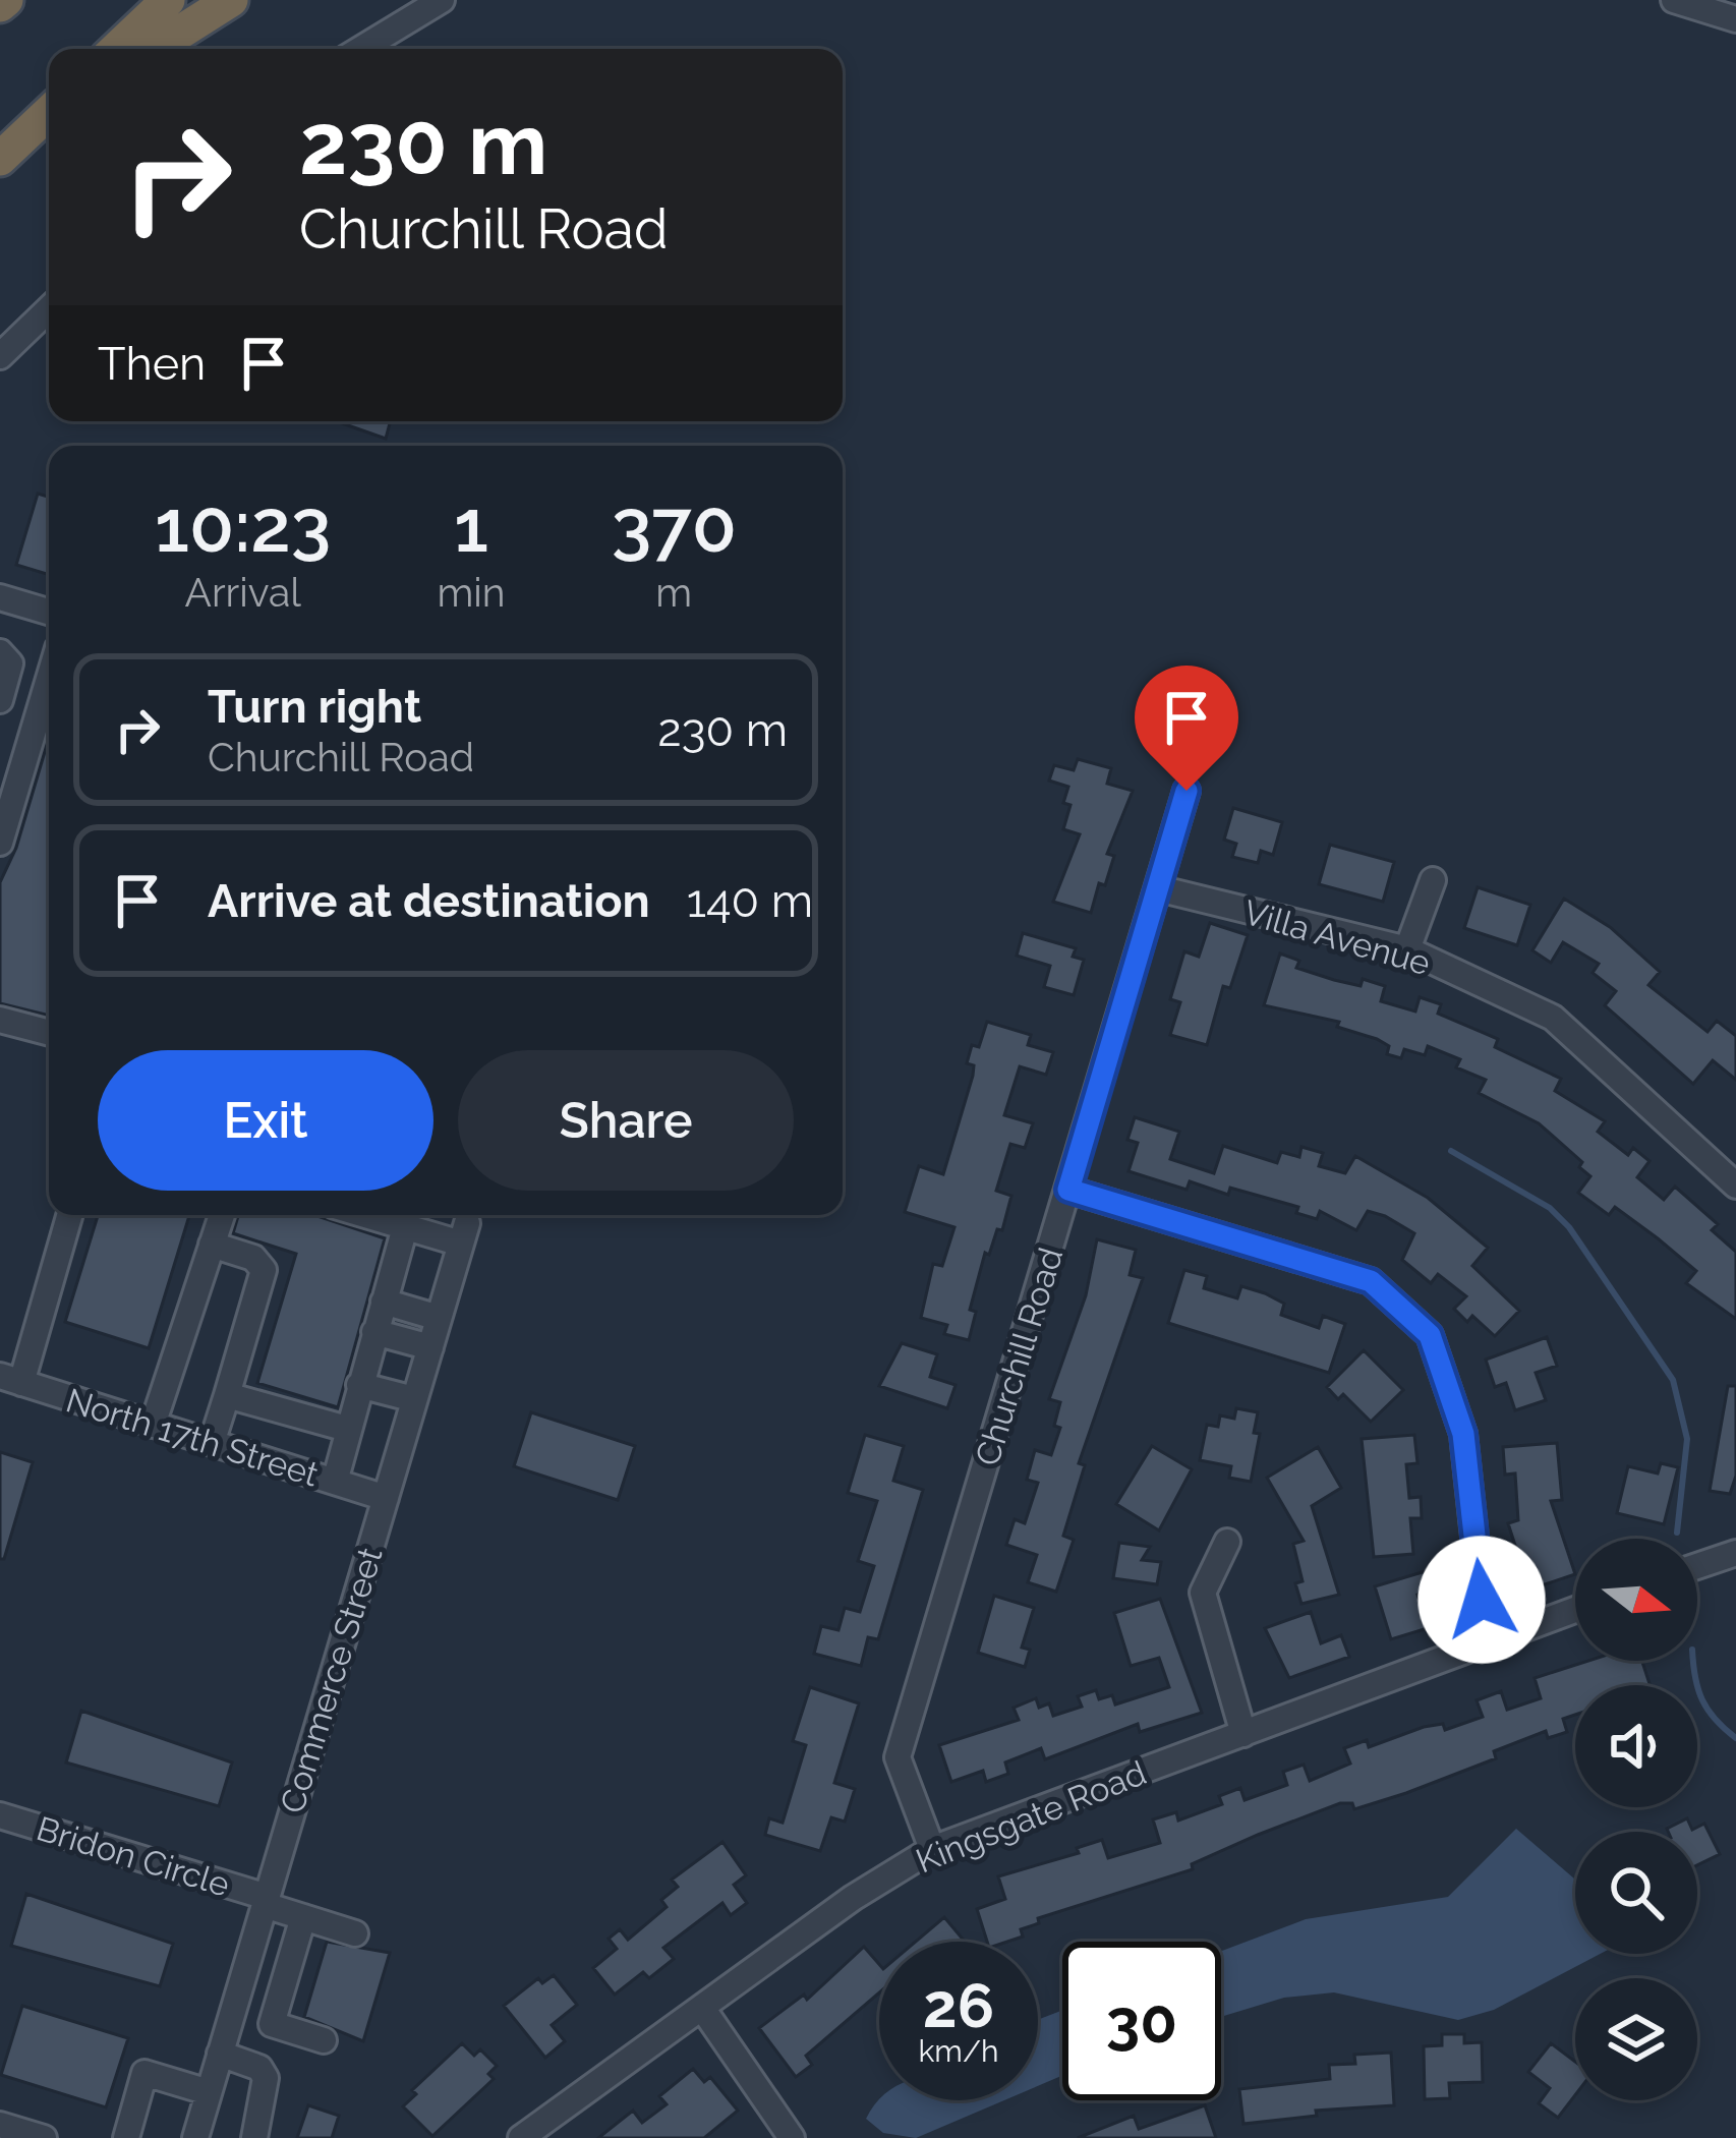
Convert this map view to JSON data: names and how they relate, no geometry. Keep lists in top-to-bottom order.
{
  "streets": {
    "street": [
      "Villa Avenue",
      "Churchill Road",
      "North 17th Street",
      "Commerce Street",
      "Kingsgate Road",
      "Bridon Circle"
    ]
  },
  "crossings": [
    ["Villa Avenue", "Churchill Road"],
    ["Churchill Road", "Kingsgate Road"],
    ["North 17th Street", "Commerce Street"],
    ["Commerce Street", "Bridon Circle"]
  ],
  "north": "right",
  "page": {
    "turn": ["230 m", "Churchill Road"],
    "then": "Then",
    "eta": [
      "10:23",
      "Arrival",
      "1",
      "min",
      "370",
      "m"
    ],
    "list": [
      {
        "name": "Turn right",
        "note": "Churchill Road",
        "value": "230 m"
      },
      {
        "name": "Arrive at destination",
        "value": "140 m"
      }
    ],
    "buttons": ["Exit", "Share"],
    "speed": "26 km/h",
    "limit": "30"
  }
}
